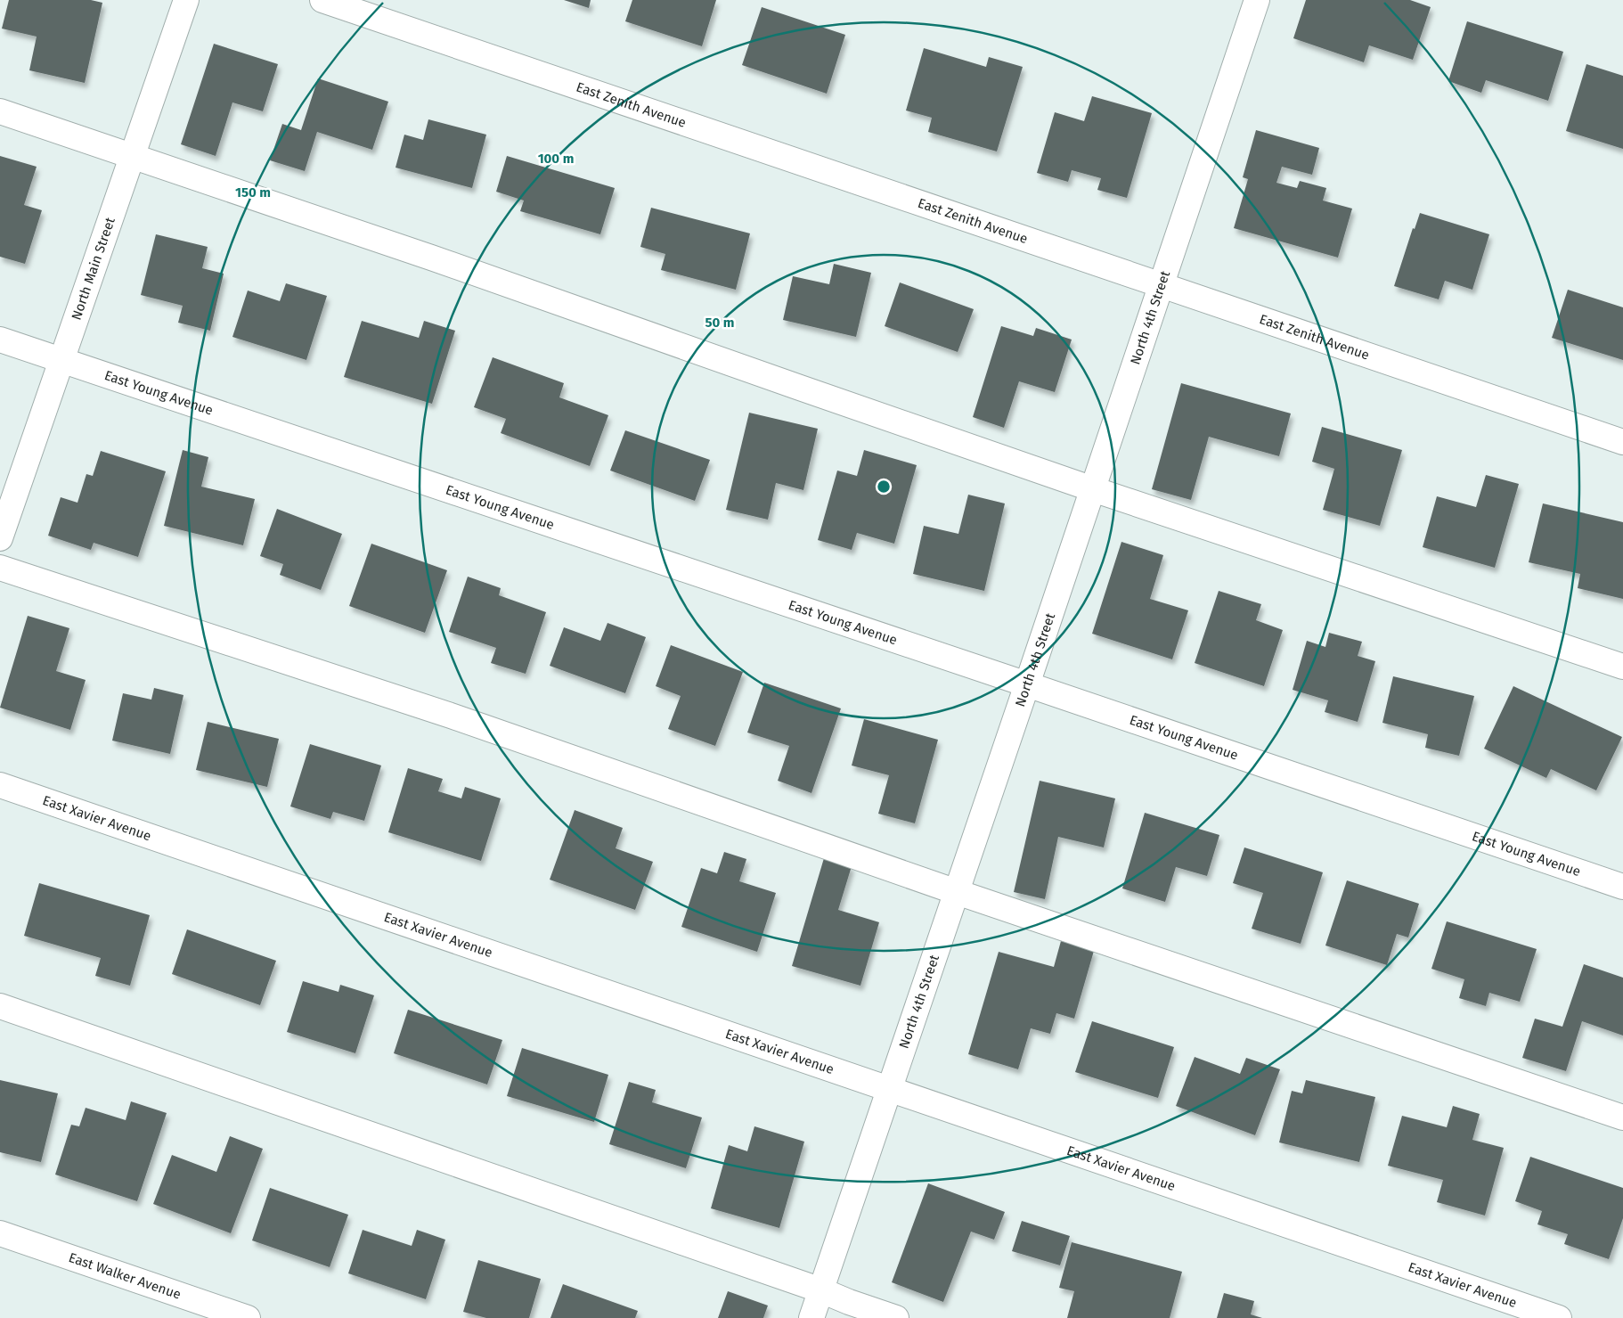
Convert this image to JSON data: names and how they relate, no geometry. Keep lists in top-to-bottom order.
{
  "streets": {
    "street": [
      "East Zenith Avenue",
      "North Main Street",
      "North 4th Street",
      "East Young Avenue",
      "East Xavier Avenue",
      "East Walker Avenue"
    ]
  },
  "crossings": [
    ["East Zenith Avenue", "North 4th Street"],
    ["North Main Street", "East Young Avenue"],
    ["North 4th Street", "East Young Avenue"],
    ["North 4th Street", "East Xavier Avenue"]
  ],
  "rings": ["100 m", "150 m", "50 m"]
}
